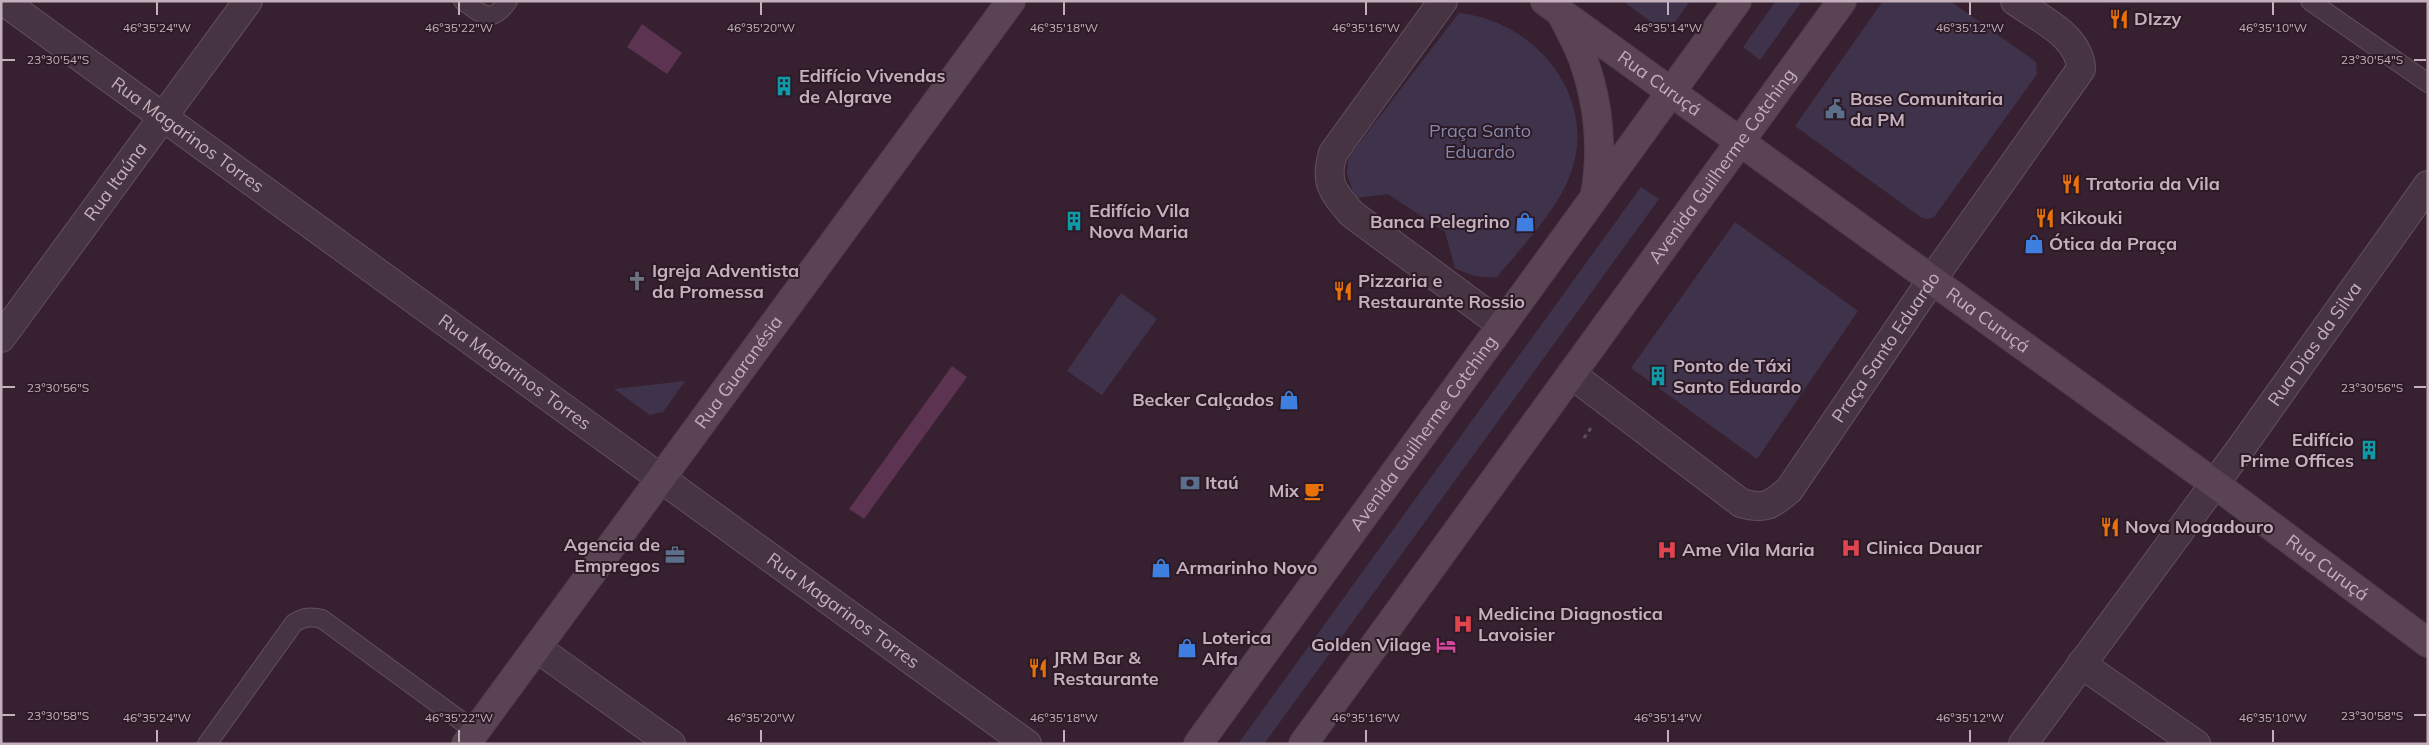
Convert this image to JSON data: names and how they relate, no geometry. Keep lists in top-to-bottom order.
{
  "streets": {
    "main road": ["Rua Curuçá", "Avenida Guilherme Cotching", "Rua Guaranésia"],
    "street": [
      "Rua Magarinos Torres",
      "Rua Itaúna",
      "Rua Dias da Silva",
      "Praça Santo Eduardo"
    ]
  },
  "crossings": [
    ["Rua Curuçá", "Avenida Guilherme Cotching"],
    ["Rua Curuçá", "Rua Dias da Silva"],
    ["Rua Curuçá", "Praça Santo Eduardo"],
    ["Rua Magarinos Torres", "Rua Itaúna"],
    ["Rua Magarinos Torres", "Rua Guaranésia"],
    ["Avenida Guilherme Cotching", "Praça Santo Eduardo"]
  ],
  "parks": ["Praça Santo Eduardo"],
  "places": {
    "restaurant": [
      "DIzzy",
      "Tratoria da Vila",
      "Kikouki",
      "Pizzaria e Restaurante Rossio",
      "Nova Mogadouro",
      "JRM Bar & Restaurante"
    ],
    "building": [
      "Edifício Vivendas de Algrave",
      "Edifício Vila Nova Maria",
      "Ponto de Táxi Santo Eduardo",
      "Edifício Prime Offices"
    ],
    "public building": ["Base Comunitaria da PM"],
    "shop": [
      "Banca Pelegrino",
      "Ótica da Praça",
      "Becker Calçados",
      "Armarinho Novo",
      "Loterica Alfa"
    ],
    "church": ["Igreja Adventista da Promessa"],
    "bank": ["Itaú"],
    "cafe": ["Mix"],
    "hospital": ["Clinica Dauar", "Ame Vila Maria", "Medicina Diagnostica Lavoisier"],
    "office": ["Agencia de Empregos"],
    "hotel": ["Golden Vilage"]
  },
  "coordinates": [
    "46°35'24\"W",
    "46°35'22\"W",
    "46°35'20\"W",
    "46°35'18\"W",
    "46°35'16\"W",
    "46°35'14\"W",
    "46°35'12\"W",
    "46°35'10\"W",
    "23°30'54\"S",
    "23°30'56\"S",
    "23°30'58\"S"
  ]
}
